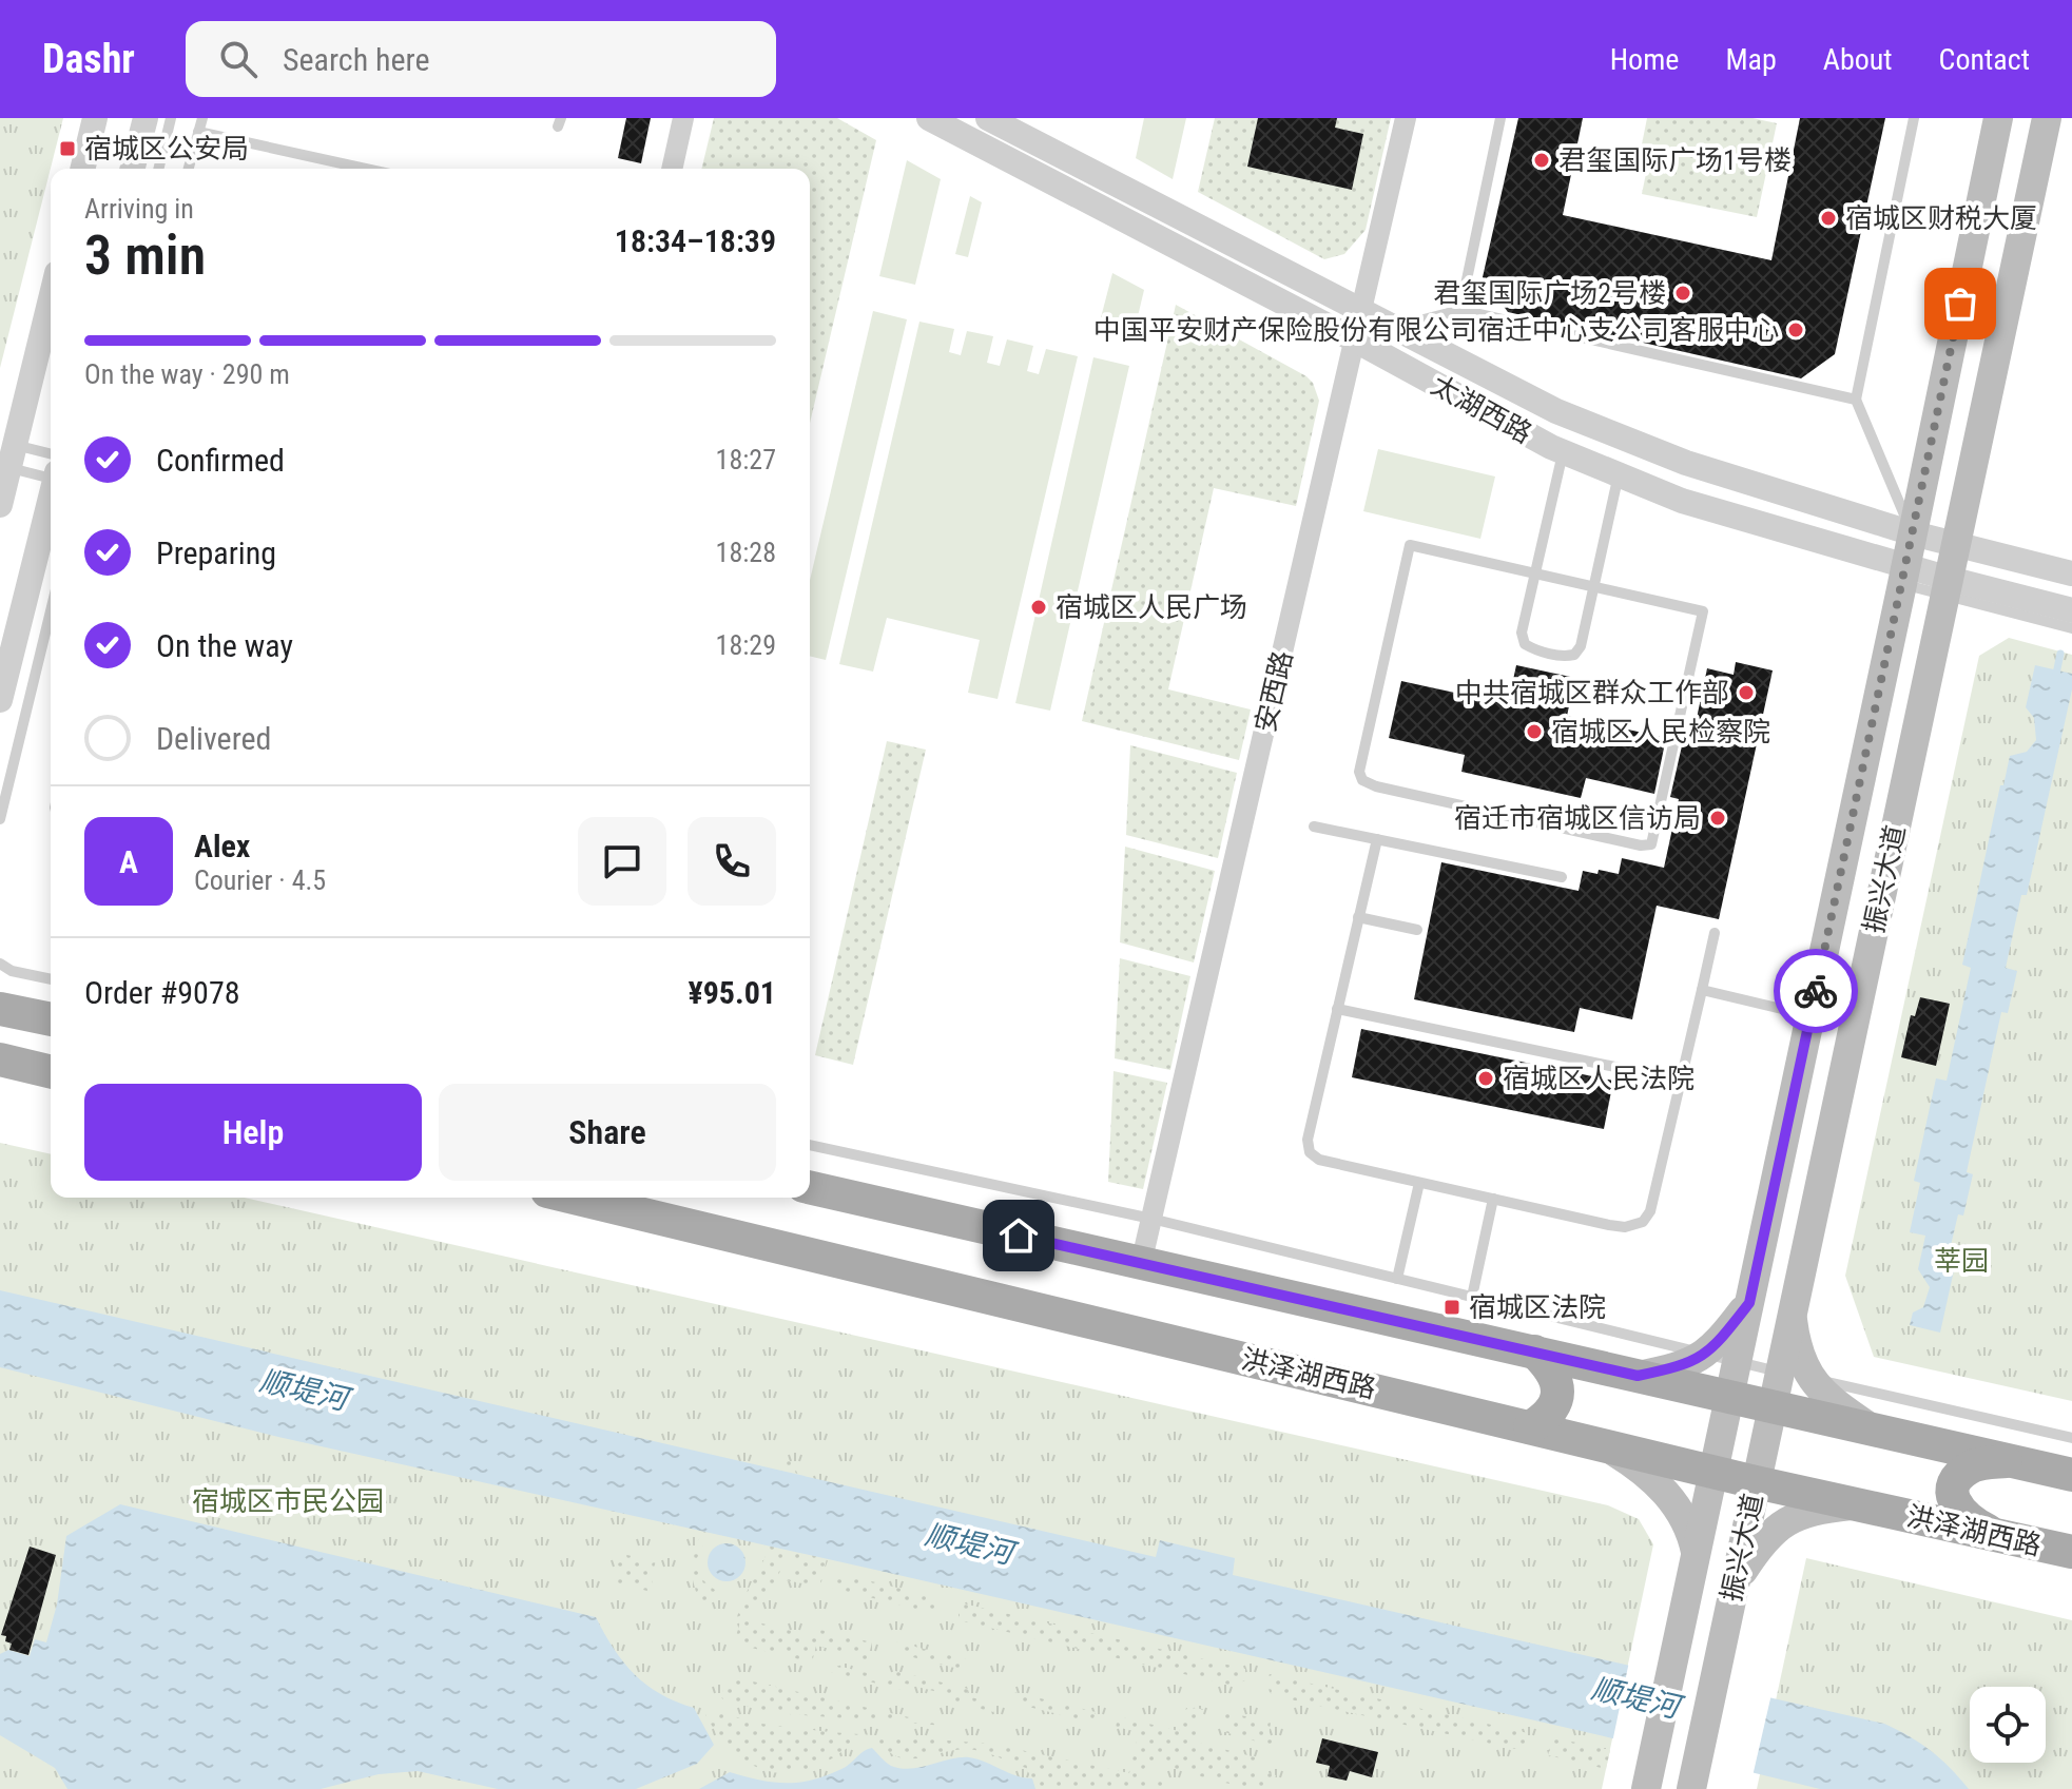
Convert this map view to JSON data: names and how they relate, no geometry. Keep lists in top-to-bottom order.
{
  "streets": {
    "main road": ["振兴大道", "洪泽湖西路"],
    "street": ["太湖西路", "安西路"]
  },
  "crossings": [
    ["太湖西路", "安西路"],
    ["太湖西路", "振兴大道"],
    ["振兴大道", "洪泽湖西路"]
  ],
  "water": ["顺堤河"],
  "parks": ["莘园", "宿城区市民公园"],
  "places": {
    "transit": ["宿城区公安局", "宿城区法院"],
    "other": [
      "君玺国际广场1号楼",
      "宿城区财税大厦",
      "君玺国际广场2号楼",
      "中国平安财产保险股份有限公司宿迁中心支公司客服中心",
      "宿城区人民广场",
      "中共宿城区群众工作部",
      "宿城区人民检察院",
      "宿迁市宿城区信访局",
      "宿城区人民法院"
    ]
  },
  "page": {
    "header": "Dashr",
    "search": "Search here",
    "nav": [
      "Home",
      "Map",
      "About",
      "Contact"
    ],
    "heading": ["3 min", "Arriving in", "18:34–18:39"],
    "panel": [
      "Alex",
      "Courier · 4.5",
      "Order #9078",
      "¥95.01"
    ],
    "bar": "On the way · 290 m",
    "list": [
      ["Confirmed", "18:27"],
      ["Preparing", "18:28"],
      ["On the way", "18:29"],
      "Delivered"
    ],
    "round": "A",
    "buttons": ["Help", "Share"]
  }
}
